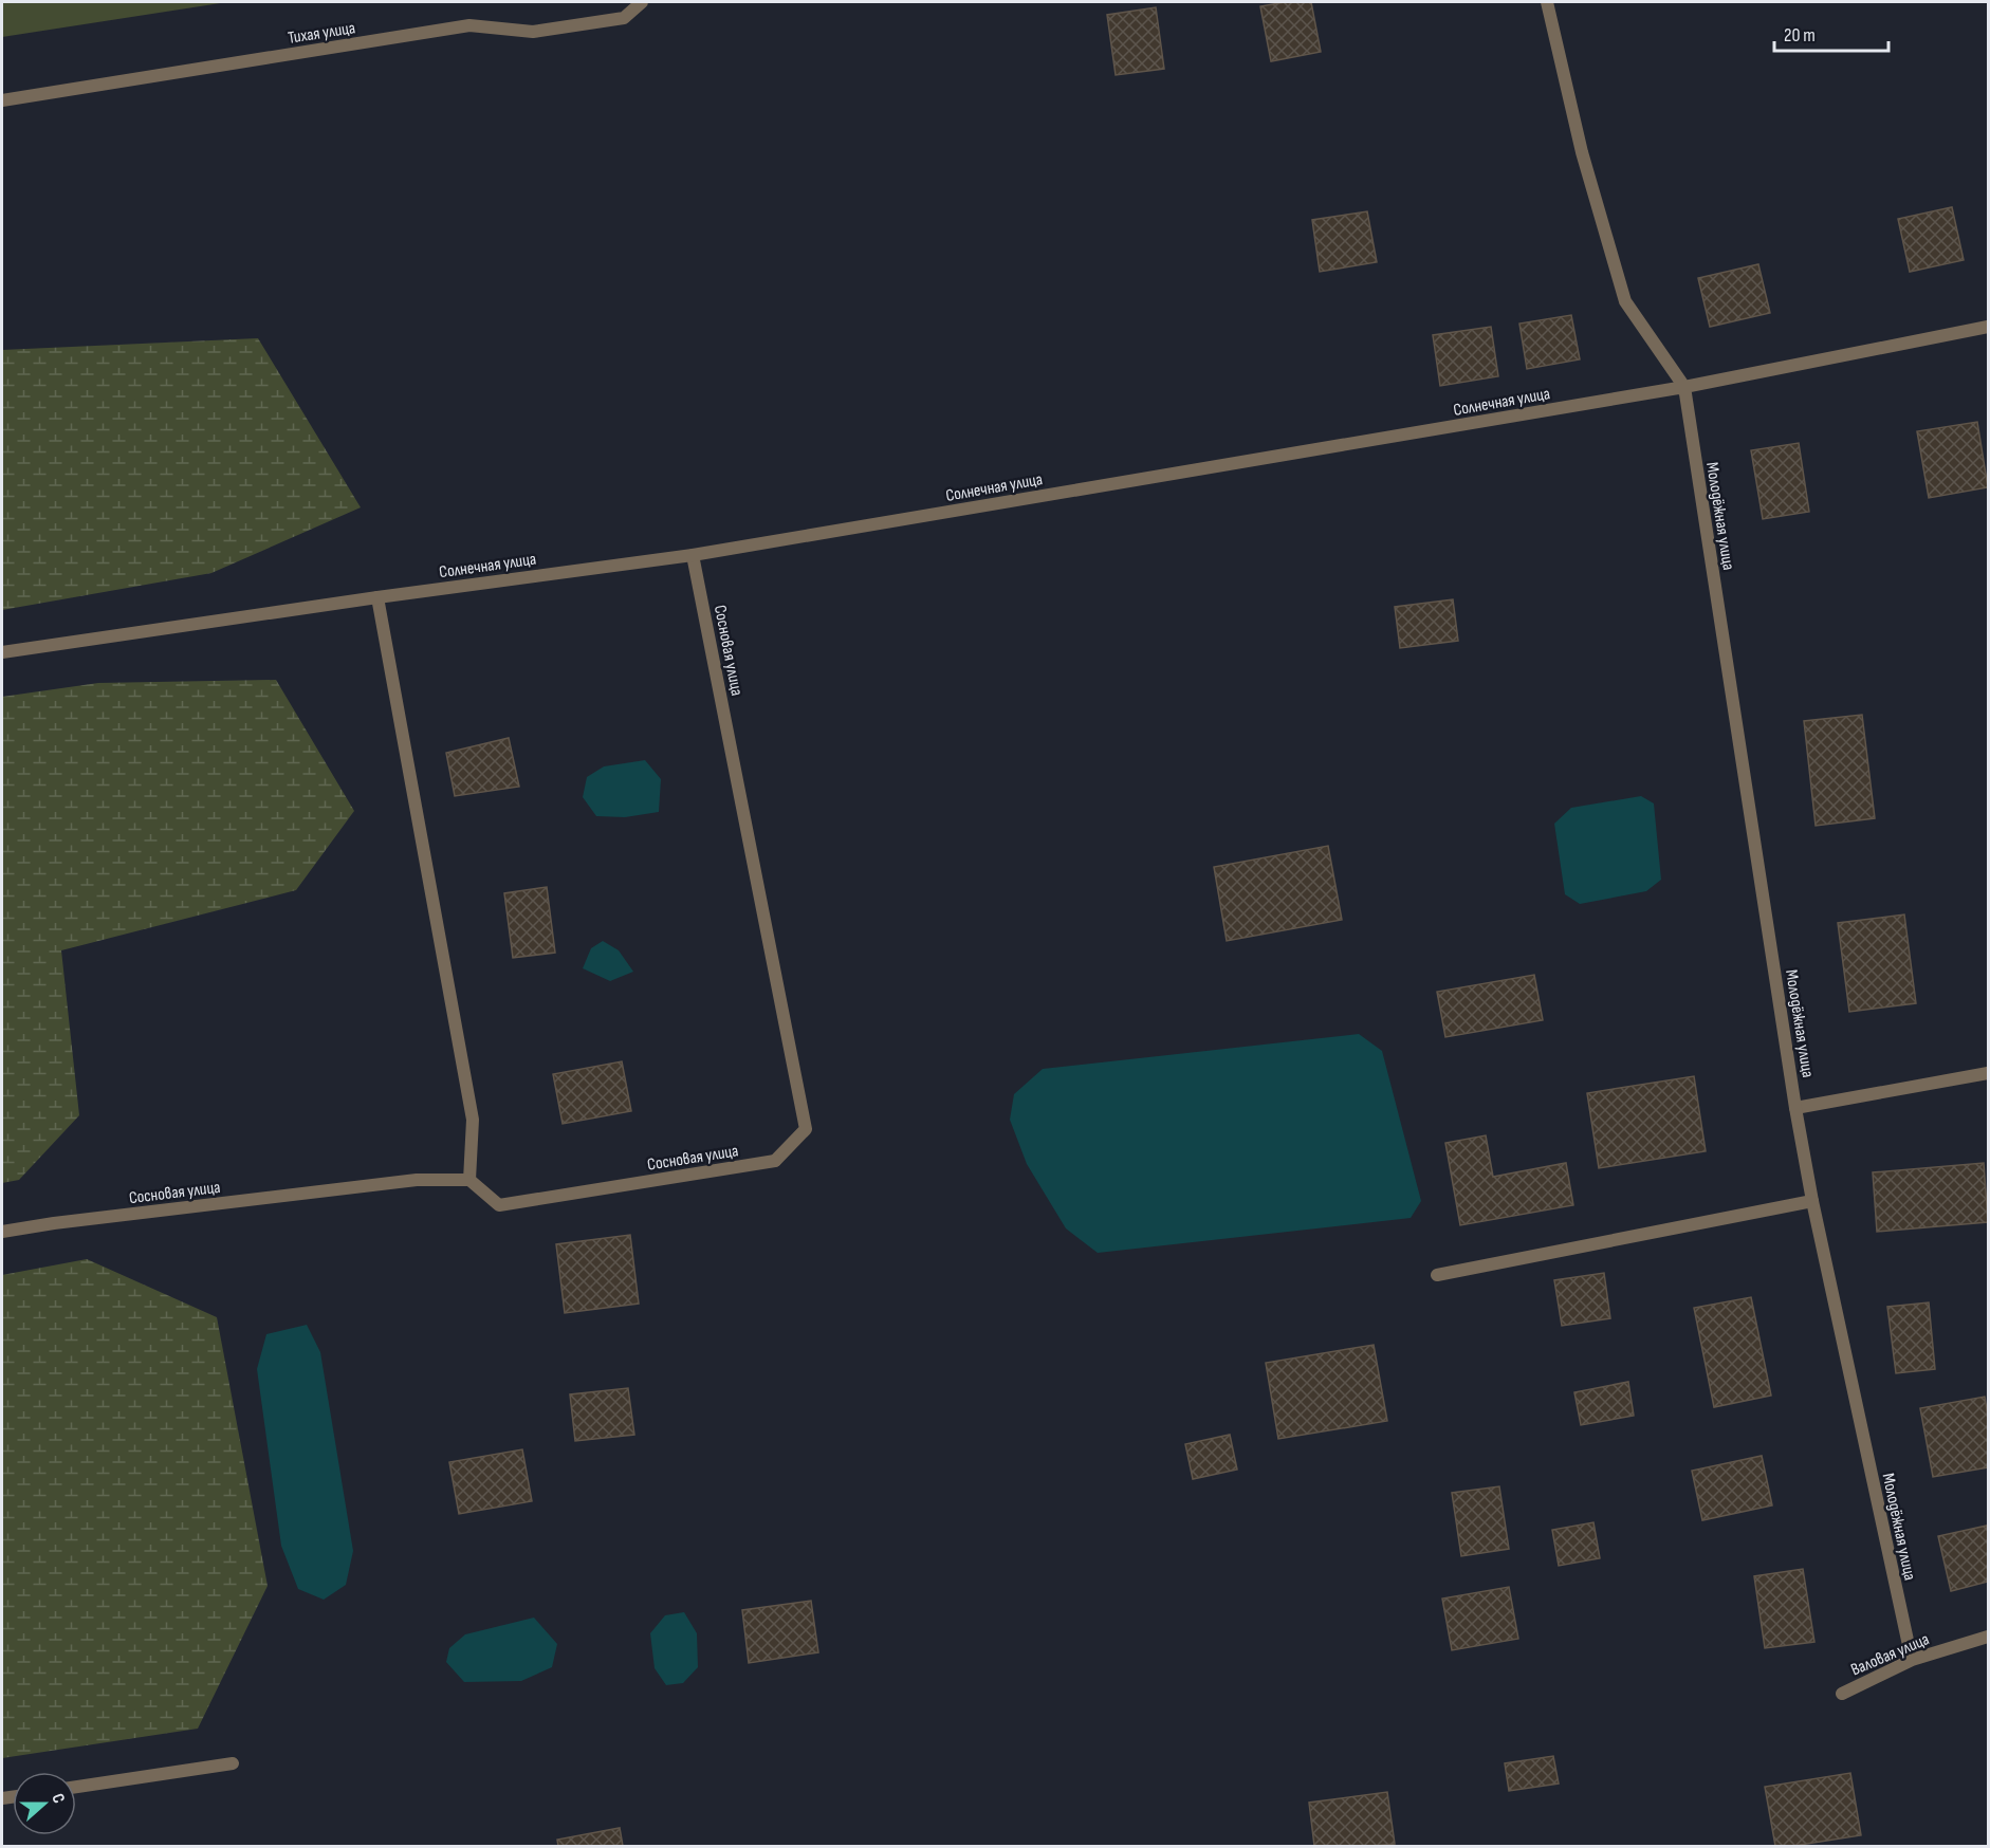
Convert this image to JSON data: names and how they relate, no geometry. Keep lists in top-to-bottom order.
{
  "streets": {
    "street": [
      "Тихая улица",
      "Солнечная улица",
      "Молодёжная улица",
      "Сосновая улица",
      "Валовая улица"
    ]
  },
  "crossings": [
    ["Солнечная улица", "Молодёжная улица"],
    ["Солнечная улица", "Сосновая улица"],
    ["Молодёжная улица", "Валовая улица"]
  ],
  "scale_bar": "20 m",
  "north": "right"
}
